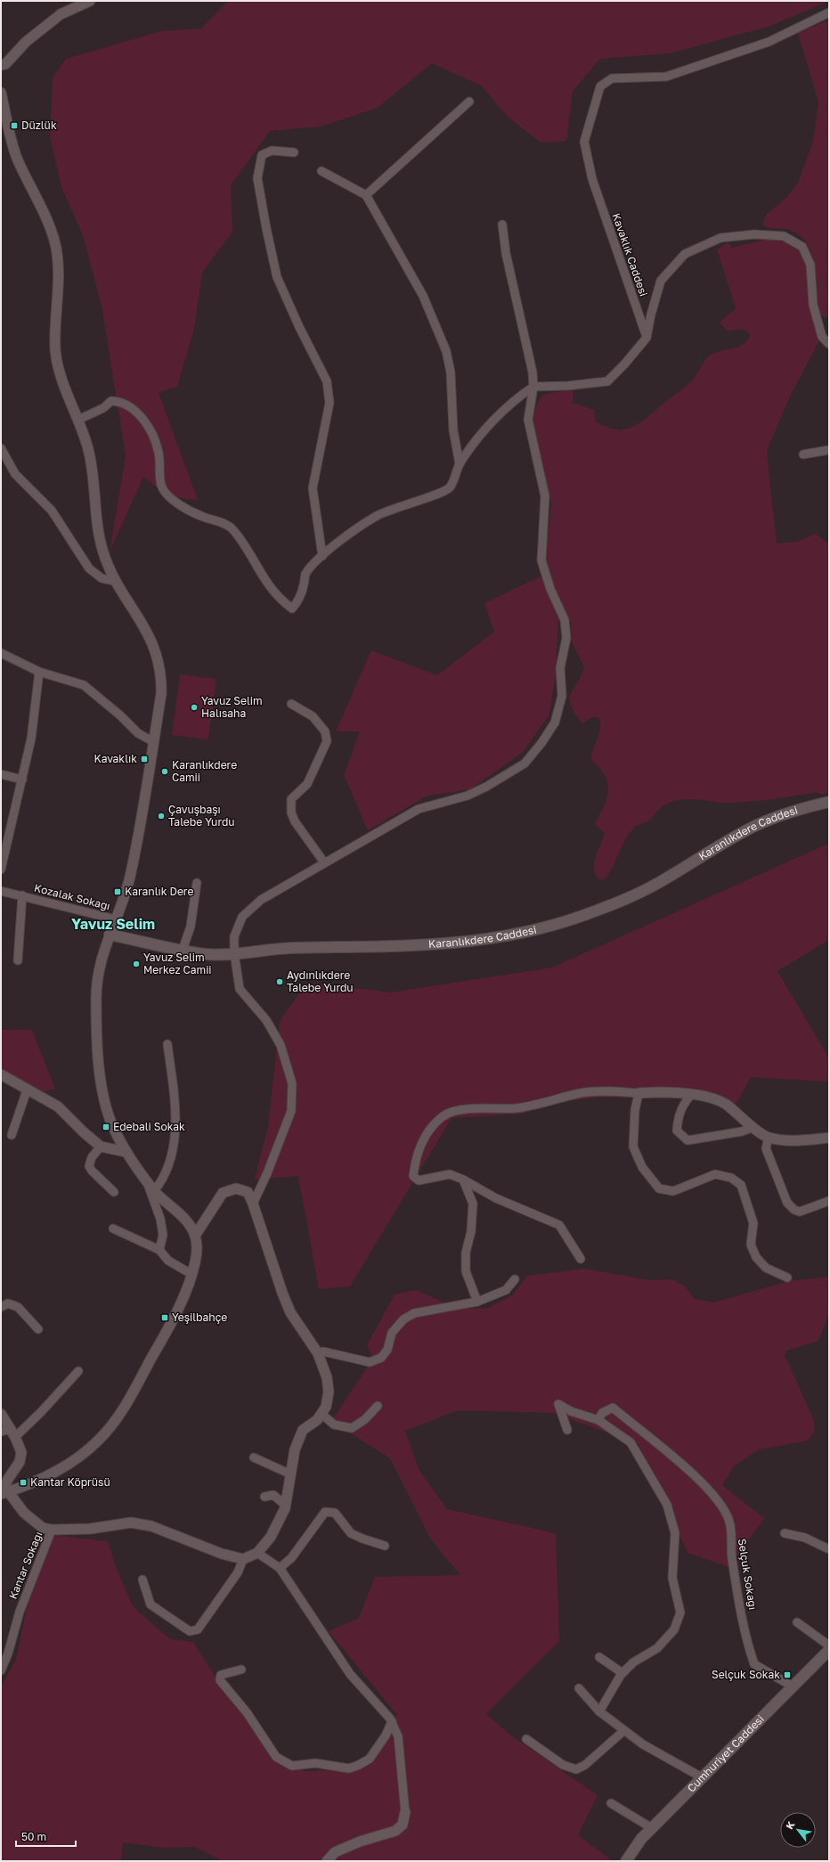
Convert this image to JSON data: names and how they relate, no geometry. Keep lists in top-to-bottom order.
{
  "streets": {
    "main road": ["Karanlıkdere Caddesi", "Cumhuriyet Caddesi"],
    "street": [
      "Kavaklık Caddesi",
      "Kozalak Sokağı",
      "Kantar Sokağı",
      "Selçuk Sokağı"
    ]
  },
  "crossings": [
    ["Selçuk Sokağı", "Cumhuriyet Caddesi"]
  ],
  "districts": ["Yavuz Selim"],
  "places": {
    "transit": [
      "Düzlük",
      "Kavaklık",
      "Karanlık Dere",
      "Edebali Sokak",
      "Yeşilbahçe",
      "Kantar Köprüsü",
      "Selçuk Sokak"
    ],
    "other": [
      "Yavuz Selim Halısaha",
      "Karanlıkdere Camii",
      "Çavuşbaşı Talebe Yurdu",
      "Yavuz Selim Merkez Camii",
      "Aydınlıkdere Talebe Yurdu"
    ]
  },
  "scale_bar": "50 m",
  "north": "top left"
}
